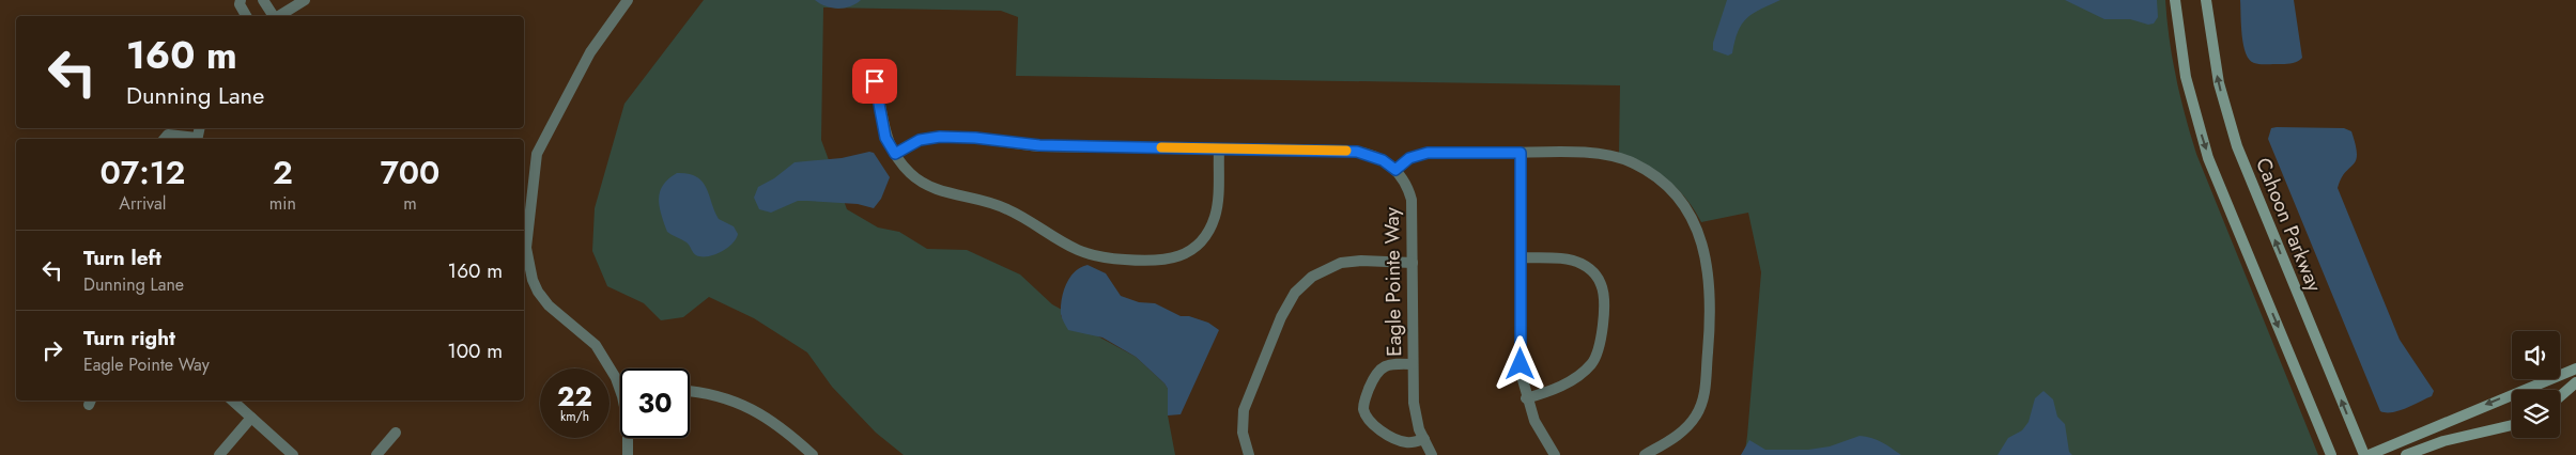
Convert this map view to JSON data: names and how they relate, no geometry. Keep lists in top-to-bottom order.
{
  "streets": {
    "street": ["Cahoon Parkway", "Eagle Pointe Way"]
  },
  "page": {
    "turn": ["160 m", "Dunning Lane"],
    "eta": [
      "07:12",
      "Arrival",
      "2",
      "min",
      "700",
      "m"
    ],
    "list": [
      {
        "name": "Turn left",
        "note": "Dunning Lane",
        "value": "160 m"
      },
      {
        "name": "Turn right",
        "note": "Eagle Pointe Way",
        "value": "100 m"
      }
    ],
    "speed": "22 km/h",
    "limit": "30"
  }
}
